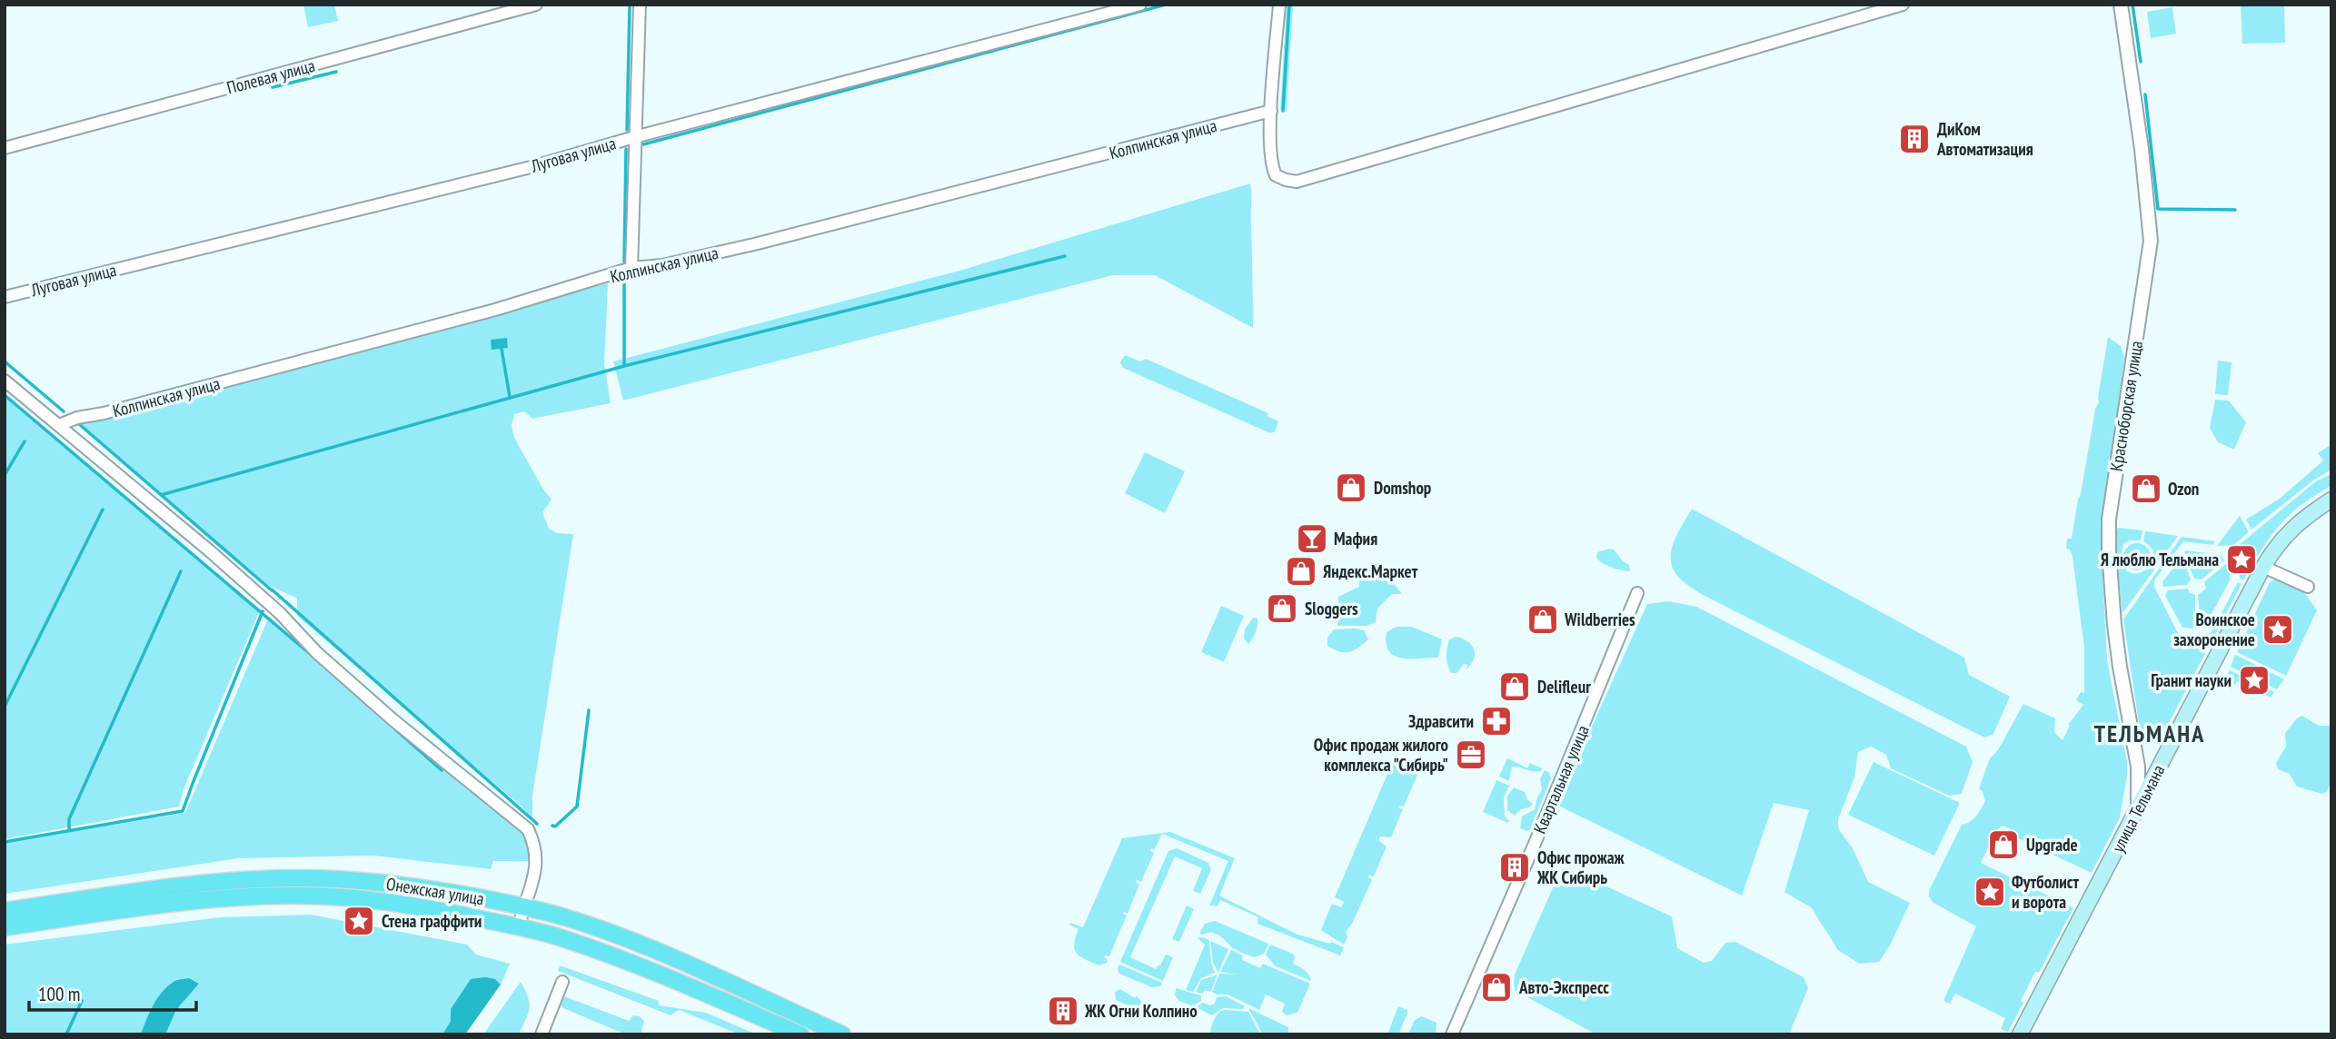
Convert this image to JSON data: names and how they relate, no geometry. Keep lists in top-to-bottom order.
{
  "streets": {
    "main road": ["улица Тельмана", "Онежская улица"],
    "street": [
      "Полевая улица",
      "Колпинская улица",
      "Луговая улица",
      "Красноборская улица",
      "Квартальная улица"
    ]
  },
  "crossings": [
    ["Красноборская улица", "улица Тельмана"]
  ],
  "districts": ["ТЕЛЬМАНА"],
  "places": {
    "building": ["ДиКом Автоматизация", "Офис прожаж ЖК Сибирь", "ЖК Огни Колпино"],
    "shop": [
      "Domshop",
      "Ozon",
      "Яндекс.Маркет",
      "Sloggers",
      "Wildberries",
      "Delifleur",
      "Upgrade",
      "Авто-Экспресс"
    ],
    "bar": ["Мафия"],
    "place": [
      "Я люблю Тельмана",
      "Воинское захоронение",
      "Гранит науки",
      "Футболист и ворота",
      "Стена граффити"
    ],
    "pharmacy": ["Здравсити"],
    "office": ["Офис продаж жилого комплекса \"Сибирь\""]
  },
  "scale_bar": "100 m"
}
